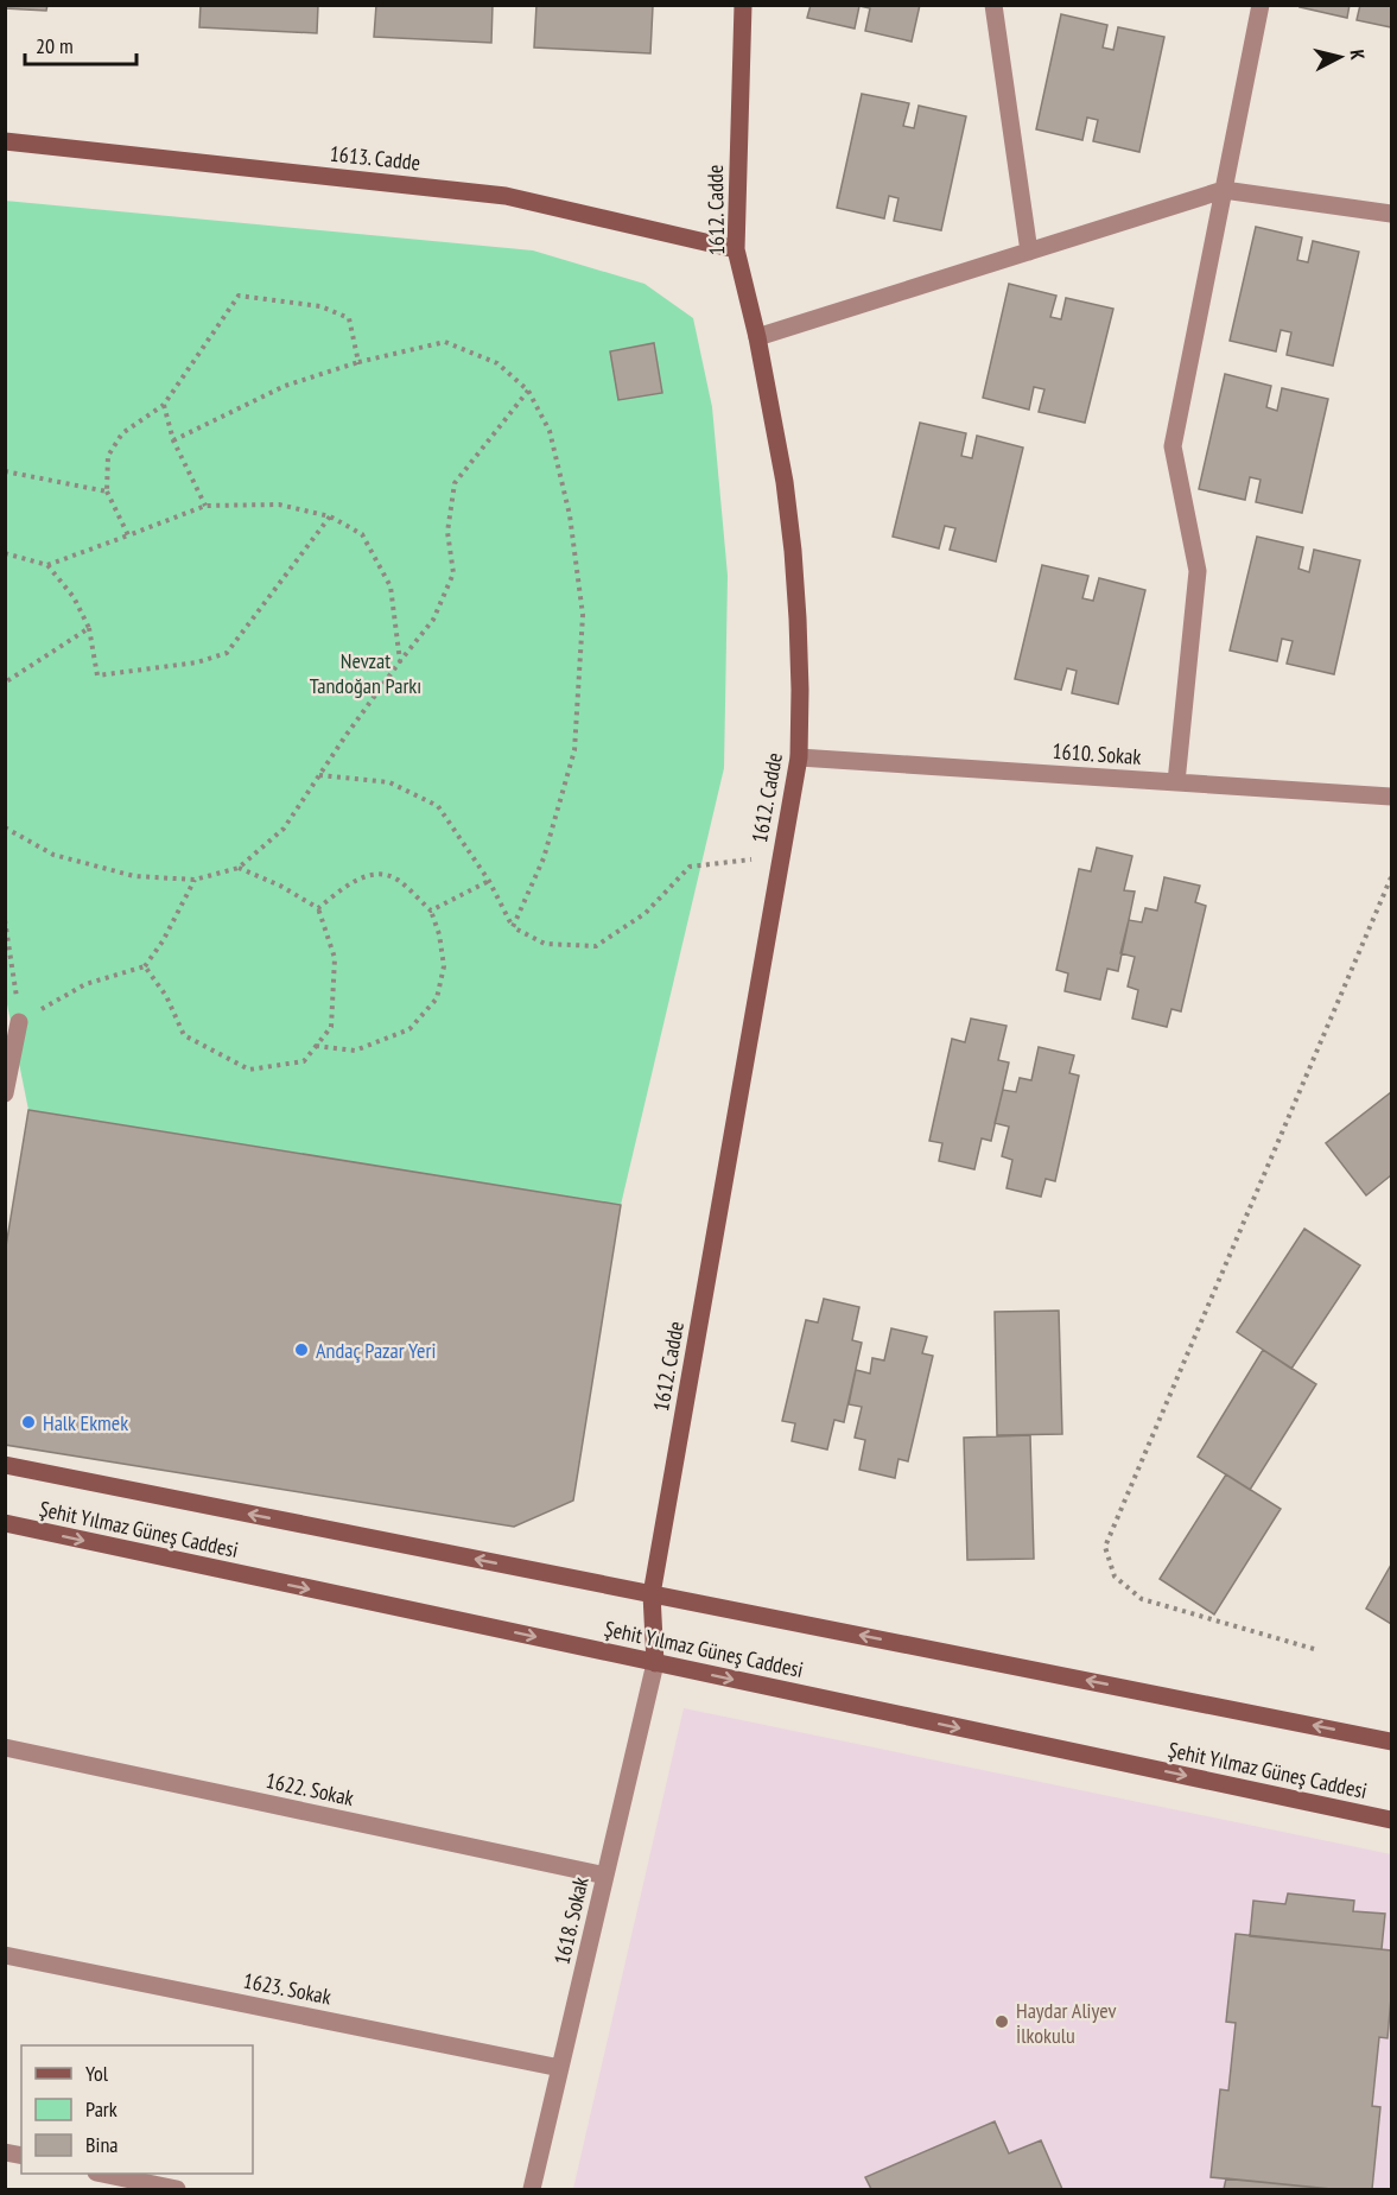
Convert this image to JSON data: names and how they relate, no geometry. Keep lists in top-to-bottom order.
{
  "streets": {
    "main road": ["1613. Cadde", "1612. Cadde", "Şehit Yılmaz Güneş Caddesi"],
    "street": [
      "1610. Sokak",
      "1622. Sokak",
      "1618. Sokak",
      "1623. Sokak"
    ]
  },
  "crossings": [
    ["1613. Cadde", "1612. Cadde"],
    ["1612. Cadde", "1610. Sokak"],
    ["1612. Cadde", "Şehit Yılmaz Güneş Caddesi"],
    ["1612. Cadde", "1618. Sokak"],
    ["Şehit Yılmaz Güneş Caddesi", "1618. Sokak"],
    ["1622. Sokak", "1618. Sokak"],
    ["1618. Sokak", "1623. Sokak"]
  ],
  "parks": ["Nevzat Tandoğan Parkı"],
  "places": ["Andaç Pazar Yeri", "Halk Ekmek", "Haydar Aliyev İlkokulu"],
  "legend": ["Yol", "Park", "Bina"],
  "scale_bar": "20 m",
  "north": "right"
}
